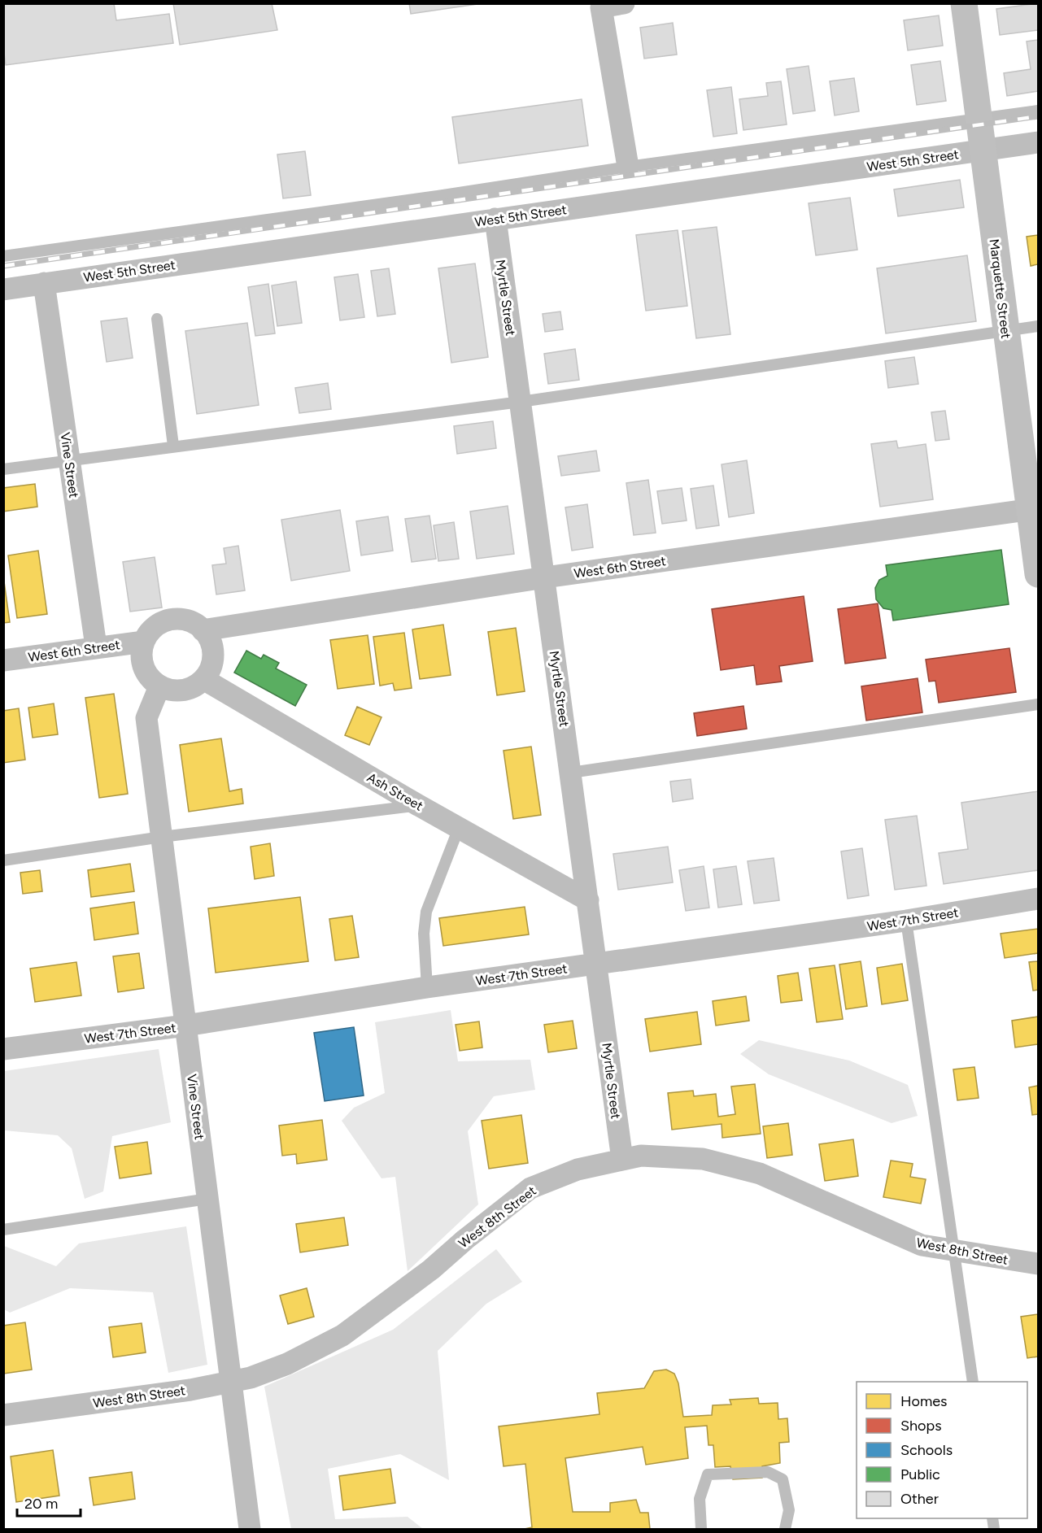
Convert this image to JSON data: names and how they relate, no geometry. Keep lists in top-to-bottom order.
{
  "streets": {
    "street": [
      "West 5th Street",
      "Marquette Street",
      "Myrtle Street",
      "Vine Street",
      "West 6th Street",
      "Ash Street",
      "West 7th Street",
      "West 8th Street"
    ]
  },
  "crossings": [
    ["West 5th Street", "Marquette Street"],
    ["West 5th Street", "Myrtle Street"],
    ["West 5th Street", "Vine Street"],
    ["Marquette Street", "West 6th Street"],
    ["Myrtle Street", "West 6th Street"],
    ["Myrtle Street", "Ash Street"],
    ["Myrtle Street", "West 7th Street"],
    ["Myrtle Street", "West 8th Street"],
    ["Vine Street", "West 6th Street"],
    ["Vine Street", "Ash Street"],
    ["Vine Street", "West 7th Street"],
    ["Vine Street", "West 8th Street"],
    ["West 6th Street", "Ash Street"]
  ],
  "legend": [
    "Homes",
    "Shops",
    "Schools",
    "Public",
    "Other"
  ],
  "scale_bar": "20 m"
}
